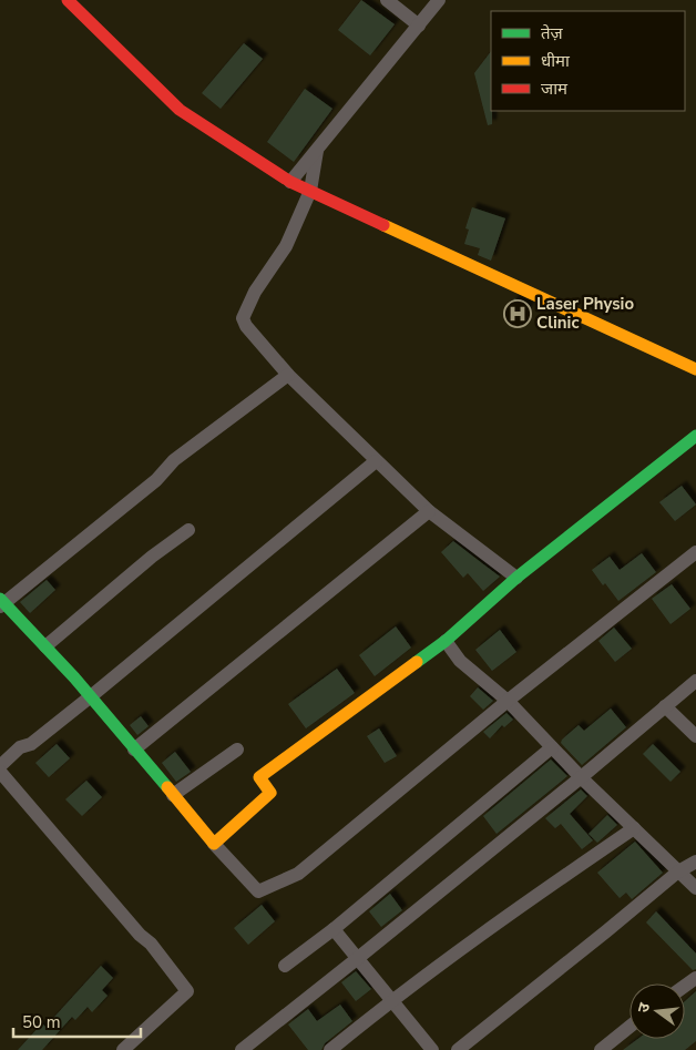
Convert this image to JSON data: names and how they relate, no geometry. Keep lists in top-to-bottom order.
{
  "places": {
    "hospital": ["Laser Physio Clinic"]
  },
  "legend": ["तेज़", "धीमा", "जाम"],
  "scale_bar": "50 m",
  "north": "left"
}
